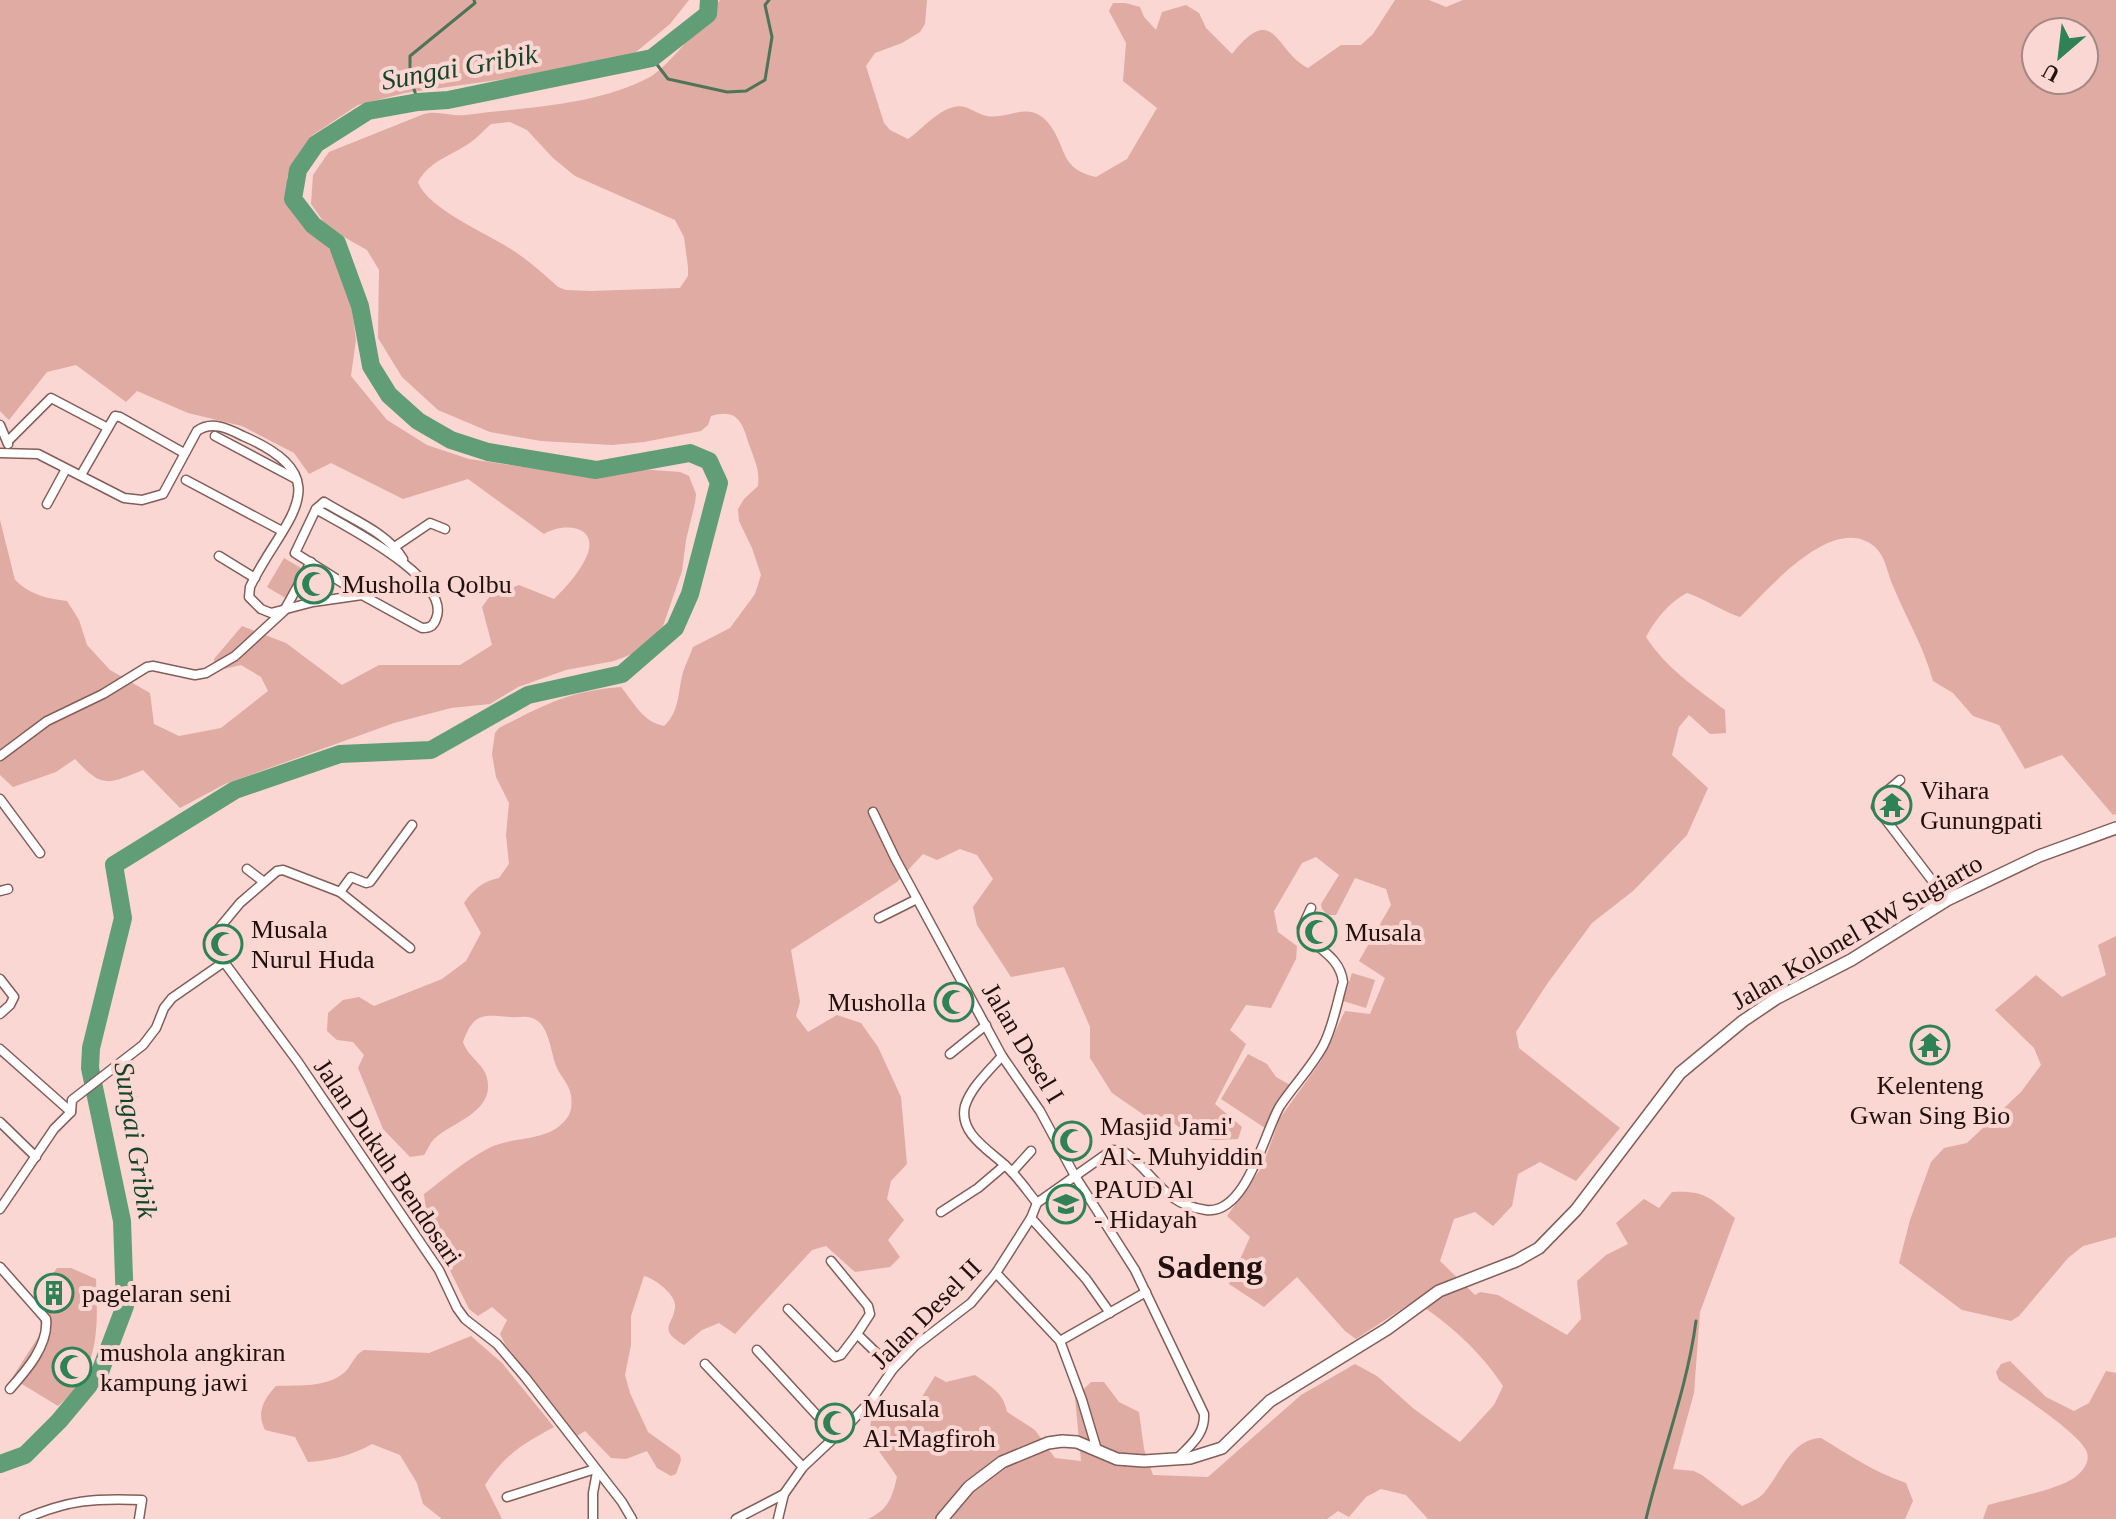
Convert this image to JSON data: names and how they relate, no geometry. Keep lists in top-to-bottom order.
{
  "streets": {
    "main road": ["Jalan Kolonel RW Sugiarto"],
    "street": ["Jalan Desel I", "Jalan Dukuh Bendosari", "Jalan Desel II"]
  },
  "crossings": [
    ["Jalan Kolonel RW Sugiarto", "Jalan Desel I"]
  ],
  "districts": ["Sadeng"],
  "water": ["Sungai Gribik"],
  "places": {
    "mosque": [
      "Musholla Qolbu",
      "Musala",
      "Musala Nurul Huda",
      "Musholla",
      "Masjid Jami' Al - Muhyiddin",
      "mushola angkiran kampung jawi",
      "Musala Al-Magfiroh"
    ],
    "temple": ["Vihara Gunungpati", "Kelenteng Gwan Sing Bio"],
    "school or university": ["PAUD Al - Hidayah"],
    "building": ["pagelaran seni"]
  },
  "north": "bottom left"
}
